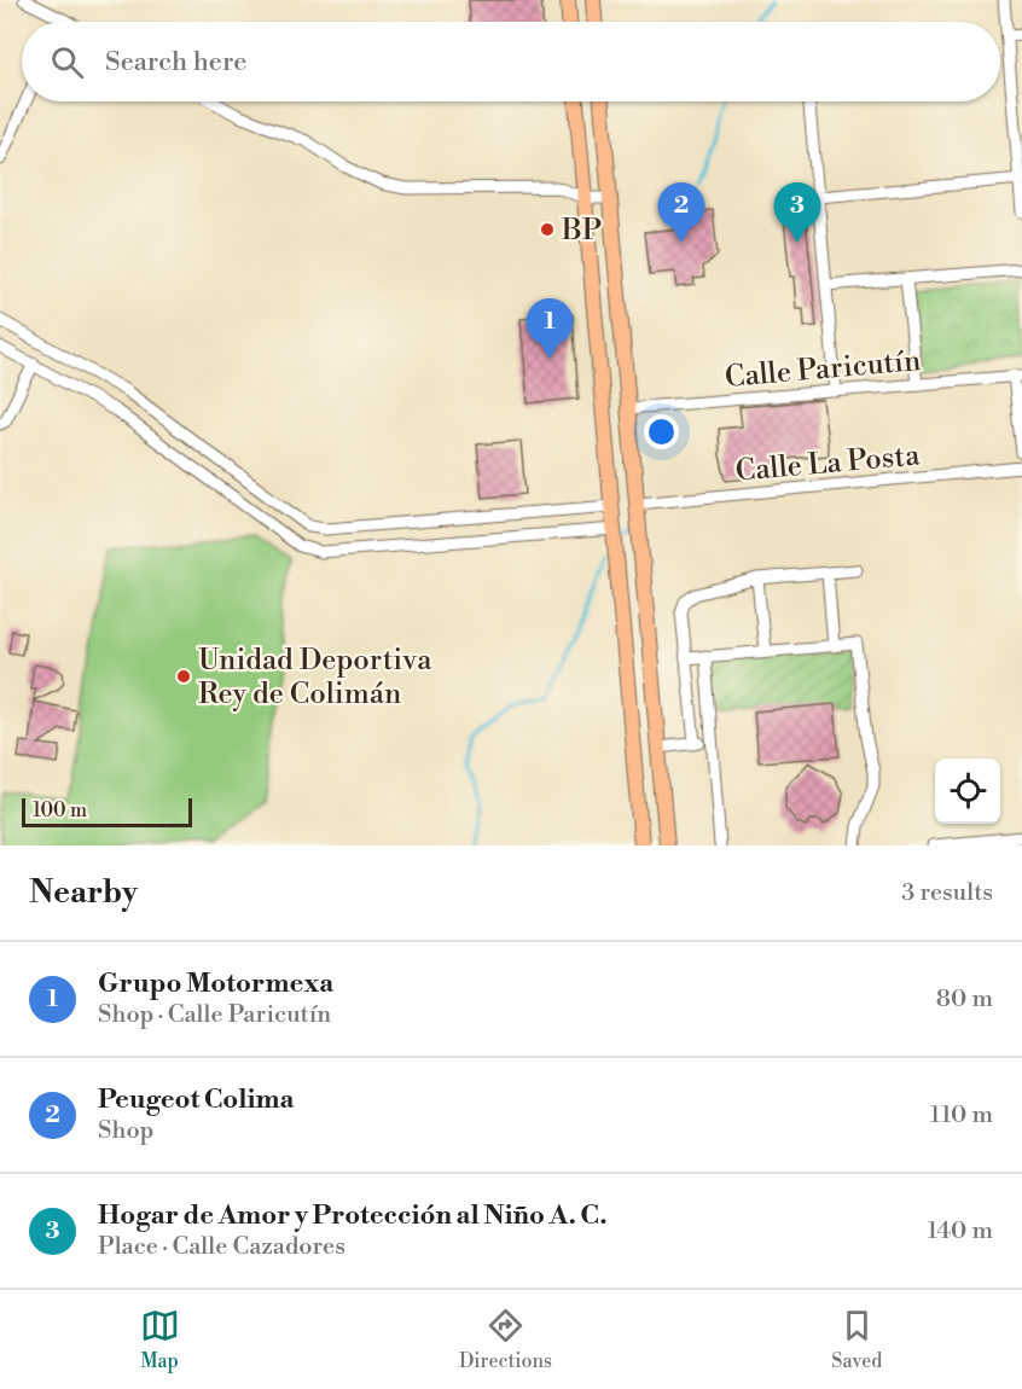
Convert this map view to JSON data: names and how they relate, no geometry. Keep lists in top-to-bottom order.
{
  "streets": {
    "street": ["Calle Paricutín", "Calle La Posta"]
  },
  "places": ["BP", "Unidad Deportiva Rey de Colimán"],
  "scale_bar": "100 m",
  "page": {
    "search": "Search here",
    "pins": ["2", "3", "1"],
    "scale": "100 m",
    "heading": ["Nearby", "3 results"],
    "list": [
      {
        "mark": "1",
        "name": "Grupo Motormexa",
        "note": "Shop · Calle Paricutín",
        "value": "80 m"
      },
      {
        "mark": "2",
        "name": "Peugeot Colima",
        "note": "Shop",
        "value": "110 m"
      },
      {
        "mark": "3",
        "name": "Hogar de Amor y Protección al Niño A. C.",
        "note": "Place · Calle Cazadores",
        "value": "140 m"
      }
    ],
    "nav": ["Map", "Directions", "Saved"]
  }
}
